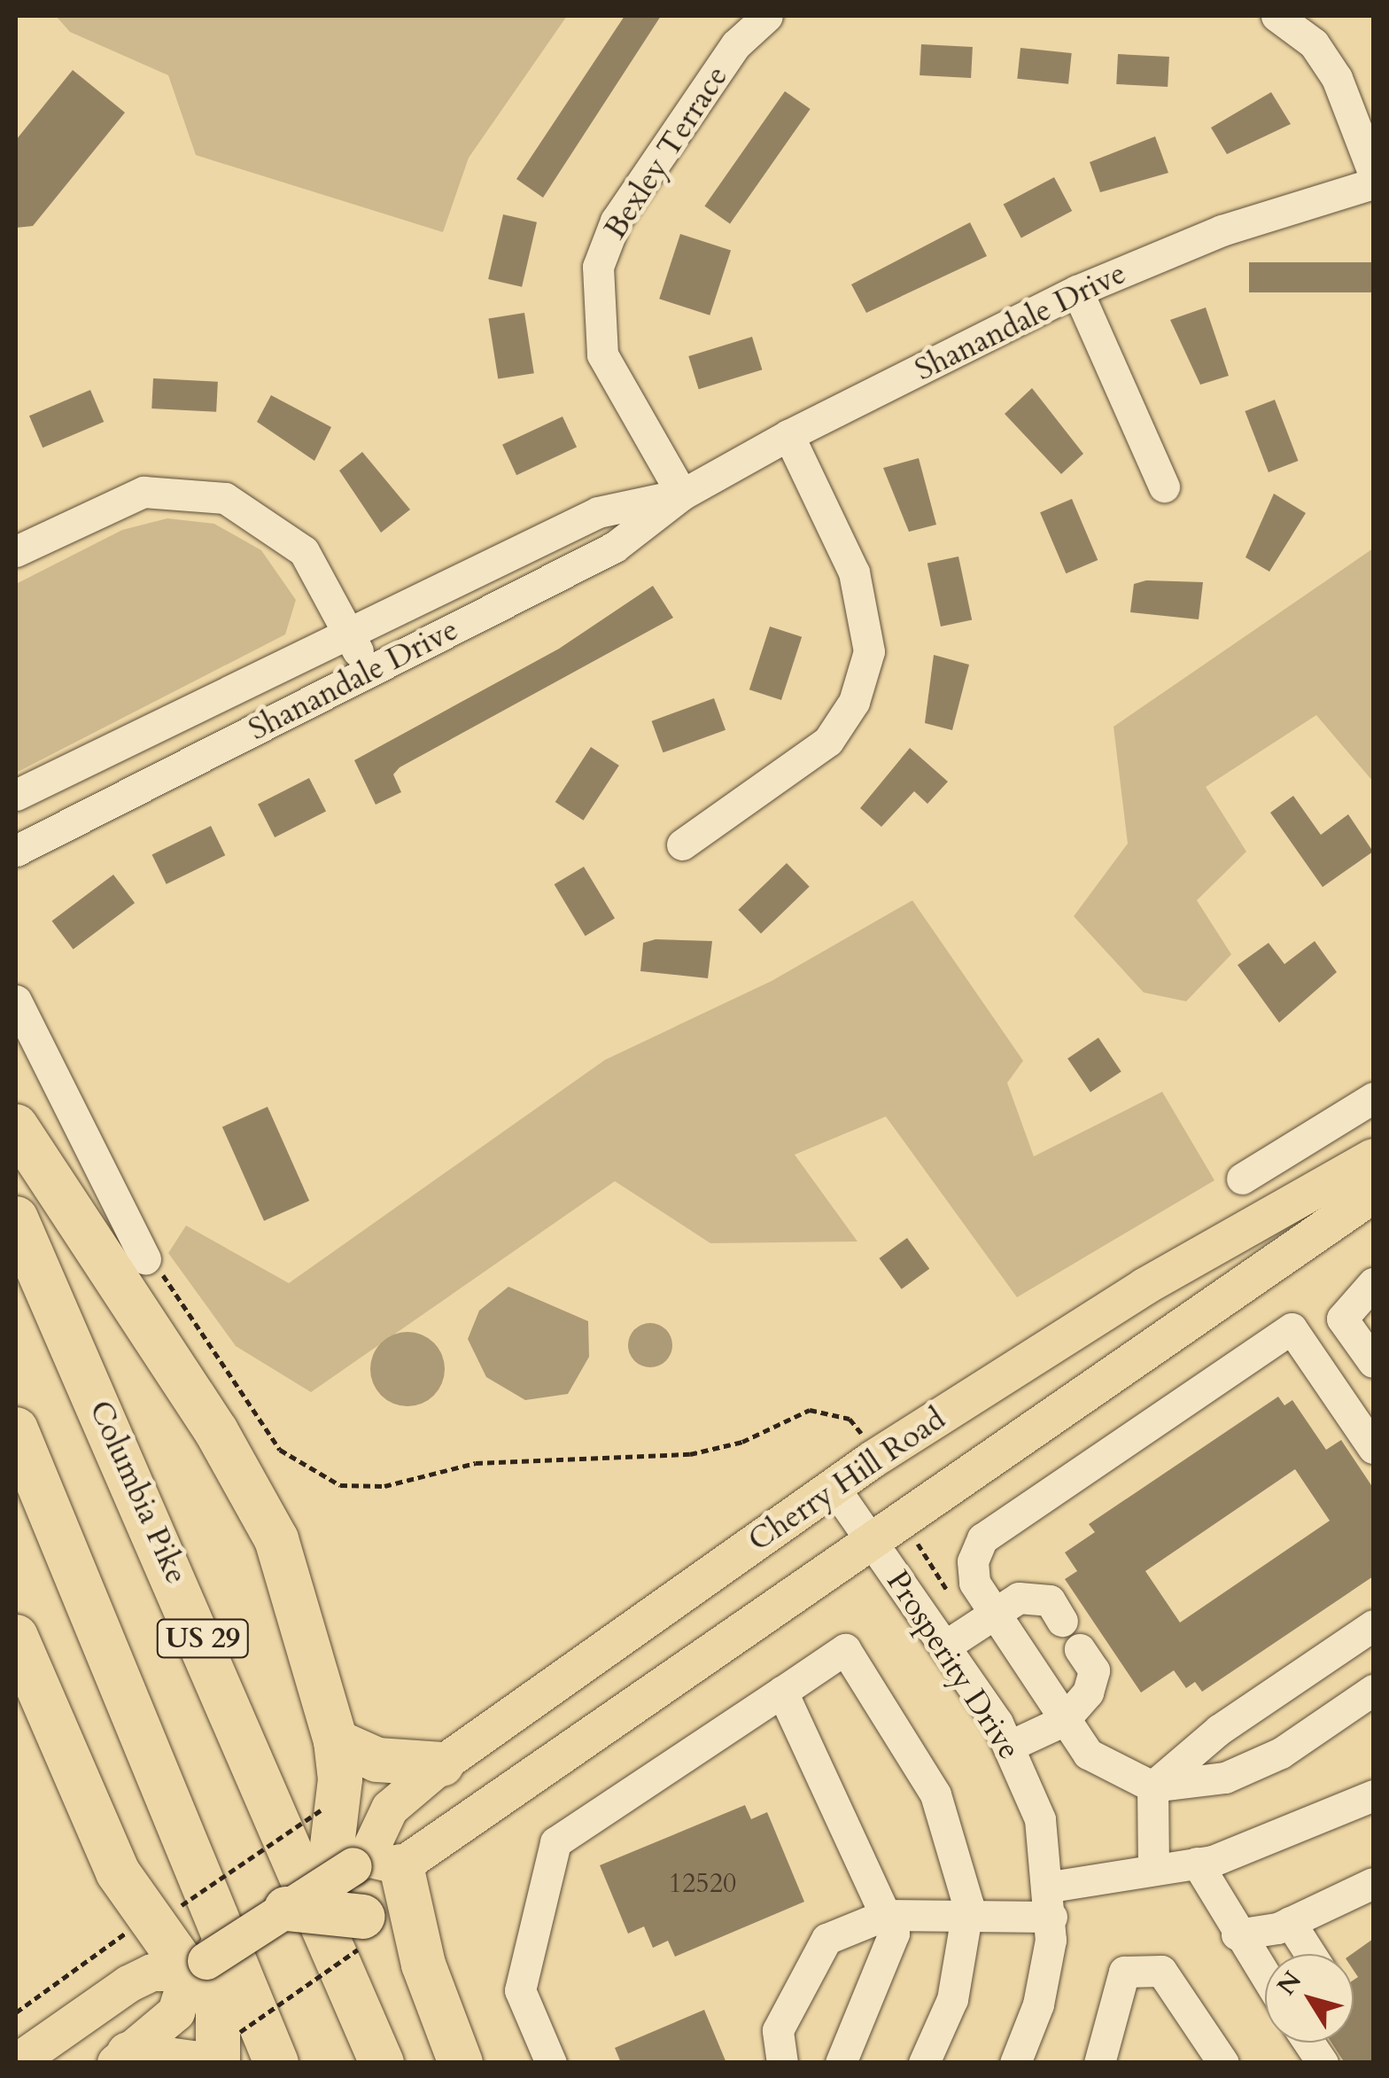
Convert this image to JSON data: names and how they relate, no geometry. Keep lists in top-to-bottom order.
{
  "streets": {
    "highway": ["Columbia Pike", "US 29"],
    "main road": ["Cherry Hill Road"],
    "street": ["Bexley Terrace", "Shanandale Drive", "Prosperity Drive"]
  },
  "crossings": [
    ["Bexley Terrace", "Shanandale Drive"],
    ["Cherry Hill Road", "Prosperity Drive"]
  ],
  "house_numbers": ["12520"],
  "north": "top left"
}
